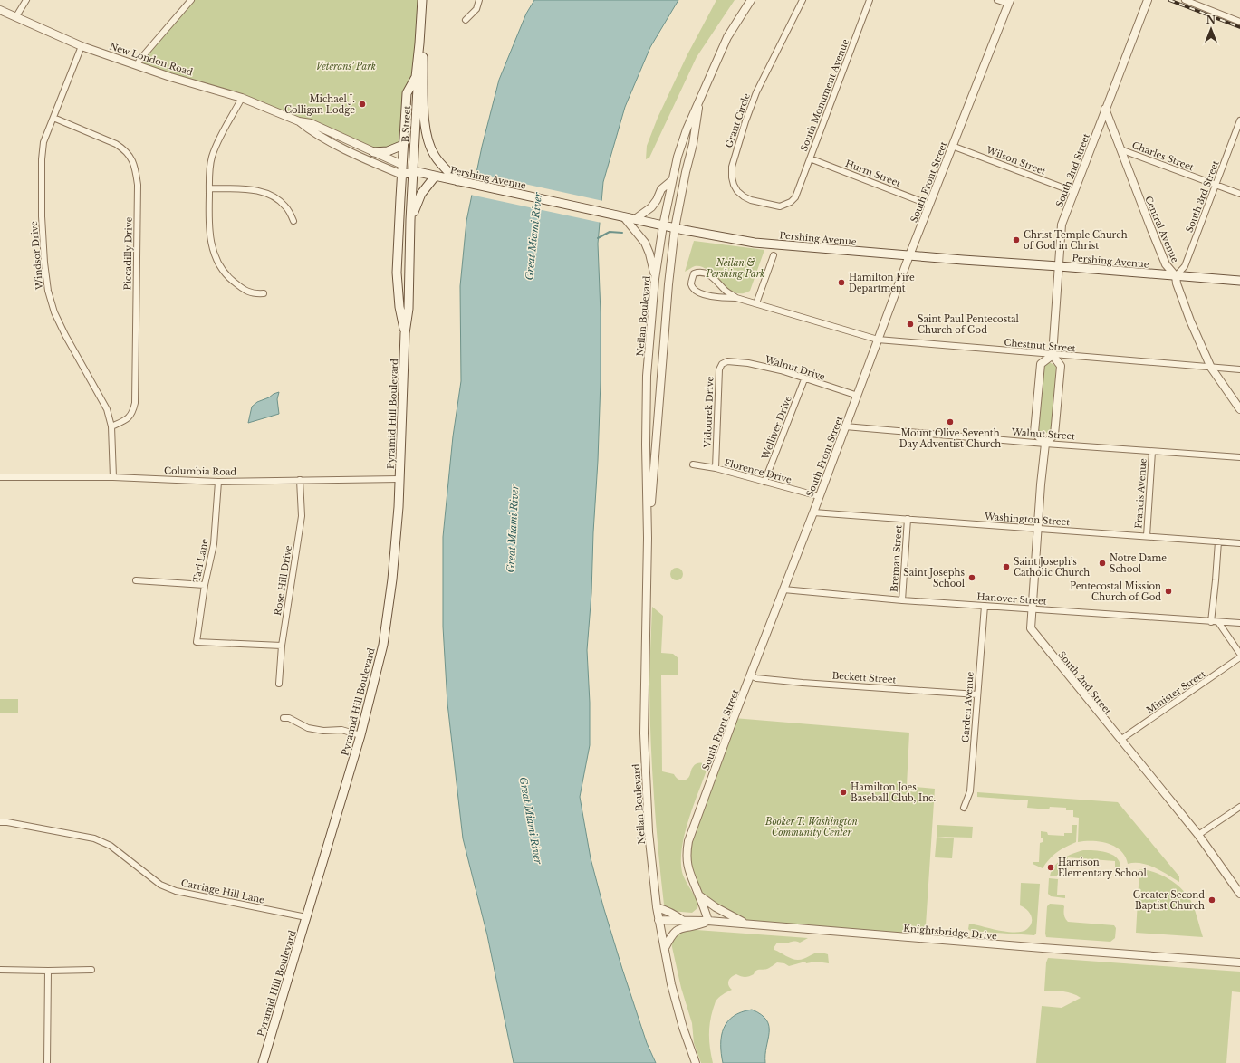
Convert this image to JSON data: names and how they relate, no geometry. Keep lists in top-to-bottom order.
{
  "streets": {
    "main road": [
      "New London Road",
      "B Street",
      "Pershing Avenue",
      "Pyramid Hill Boulevard"
    ],
    "street": [
      "South Monument Avenue",
      "Grant Circle",
      "Charles Street",
      "Wilson Street",
      "South 2nd Street",
      "Hurm Street",
      "South Front Street",
      "South 3rd Street",
      "Central Avenue",
      "Piccadilly Drive",
      "Windsor Drive",
      "Neilan Boulevard",
      "Chestnut Street",
      "Walnut Drive",
      "Vidourek Drive",
      "Welliver Drive",
      "Walnut Street",
      "Columbia Road",
      "Florence Drive",
      "Francis Avenue",
      "Washington Street",
      "Breman Street",
      "Tari Lane",
      "Rose Hill Drive",
      "Hanover Street",
      "Beckett Street",
      "Minister Street",
      "Garden Avenue",
      "Carriage Hill Lane",
      "Knightsbridge Drive"
    ]
  },
  "crossings": [
    ["New London Road", "B Street"],
    ["New London Road", "Pershing Avenue"],
    ["New London Road", "Windsor Drive"],
    ["New London Road", "Pyramid Hill Boulevard"],
    ["South Monument Avenue", "Grant Circle"],
    ["South Monument Avenue", "Hurm Street"],
    ["B Street", "Pershing Avenue"],
    ["B Street", "Pyramid Hill Boulevard"],
    ["Charles Street", "South 3rd Street"],
    ["Charles Street", "Central Avenue"],
    ["Wilson Street", "South 2nd Street"],
    ["Wilson Street", "South Front Street"],
    ["South 2nd Street", "Pershing Avenue"],
    ["South 2nd Street", "Central Avenue"],
    ["South 2nd Street", "Chestnut Street"],
    ["South 2nd Street", "Walnut Street"],
    ["South 2nd Street", "Washington Street"],
    ["South 2nd Street", "Hanover Street"],
    ["South 2nd Street", "Minister Street"],
    ["Hurm Street", "South Front Street"],
    ["Pershing Avenue", "South Front Street"],
    ["Pershing Avenue", "South 3rd Street"],
    ["Pershing Avenue", "Central Avenue"],
    ["Pershing Avenue", "Neilan Boulevard"],
    ["Pershing Avenue", "Pyramid Hill Boulevard"],
    ["South Front Street", "Chestnut Street"],
    ["South Front Street", "Walnut Drive"],
    ["South Front Street", "Walnut Street"],
    ["South Front Street", "Florence Drive"],
    ["South Front Street", "Washington Street"],
    ["South Front Street", "Hanover Street"],
    ["South Front Street", "Beckett Street"],
    ["South Front Street", "Knightsbridge Drive"],
    ["South 3rd Street", "Central Avenue"],
    ["Central Avenue", "Chestnut Street"],
    ["Piccadilly Drive", "Windsor Drive"],
    ["Windsor Drive", "Columbia Road"],
    ["Neilan Boulevard", "Knightsbridge Drive"],
    ["Walnut Drive", "Vidourek Drive"],
    ["Walnut Drive", "Welliver Drive"],
    ["Vidourek Drive", "Florence Drive"],
    ["Pyramid Hill Boulevard", "Columbia Road"],
    ["Pyramid Hill Boulevard", "Carriage Hill Lane"],
    ["Welliver Drive", "Florence Drive"],
    ["Walnut Street", "Francis Avenue"],
    ["Columbia Road", "Tari Lane"],
    ["Columbia Road", "Rose Hill Drive"],
    ["Francis Avenue", "Washington Street"],
    ["Washington Street", "Breman Street"],
    ["Breman Street", "Hanover Street"],
    ["Tari Lane", "Rose Hill Drive"],
    ["Hanover Street", "Garden Avenue"],
    ["Beckett Street", "Garden Avenue"]
  ],
  "water": ["Great Miami River"],
  "parks": ["Veterans’ Park", "Neilan & Pershing Park", "Booker T. Washington Community Center"],
  "places": [
    "Michael J. Colligan Lodge",
    "Christ Temple Church of God in Christ",
    "Hamilton Fire Department",
    "Saint Paul Pentecostal Church of God",
    "Mount Olive Seventh Day Adventist Church",
    "Notre Dame School",
    "Saint Joseph’s Catholic Church",
    "Saint Josephs School",
    "Pentecostal Mission Church of God",
    "Hamilton Joes Baseball Club, Inc.",
    "Harrison Elementary School",
    "Greater Second Baptist Church"
  ],
  "north": "top"
}
